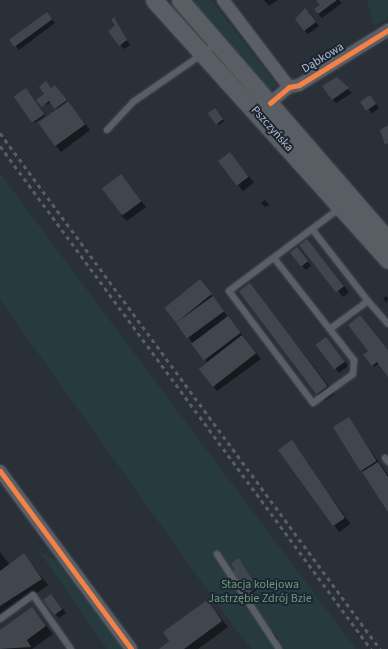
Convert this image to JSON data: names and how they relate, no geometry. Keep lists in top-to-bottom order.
{
  "streets": {
    "main road": ["Pszczyńska"],
    "street": ["Dąbkowa"]
  },
  "crossings": [
    ["Dąbkowa", "Pszczyńska"]
  ],
  "parks": ["Stacja kolejowa Jastrzębie Zdrój Bzie"]
}
